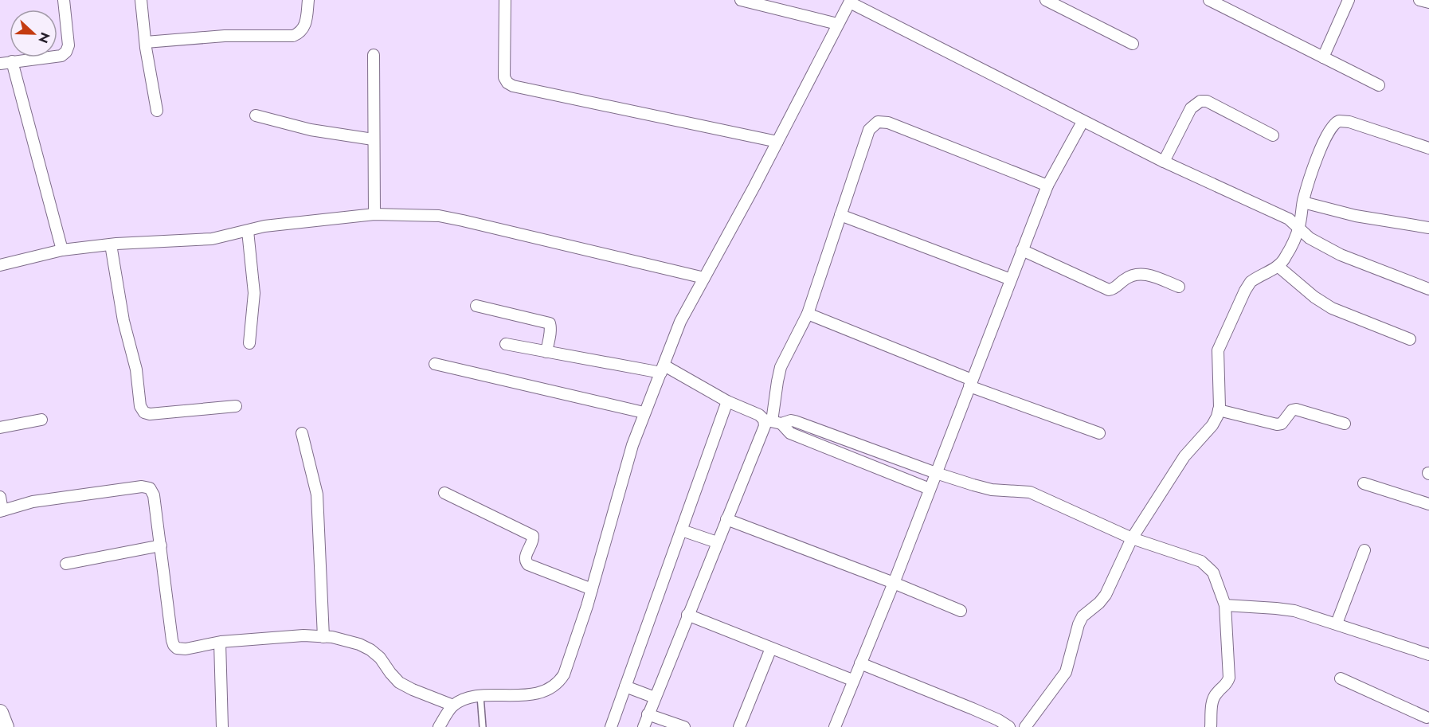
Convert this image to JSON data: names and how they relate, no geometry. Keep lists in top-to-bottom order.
{
  "north": "right"
}
